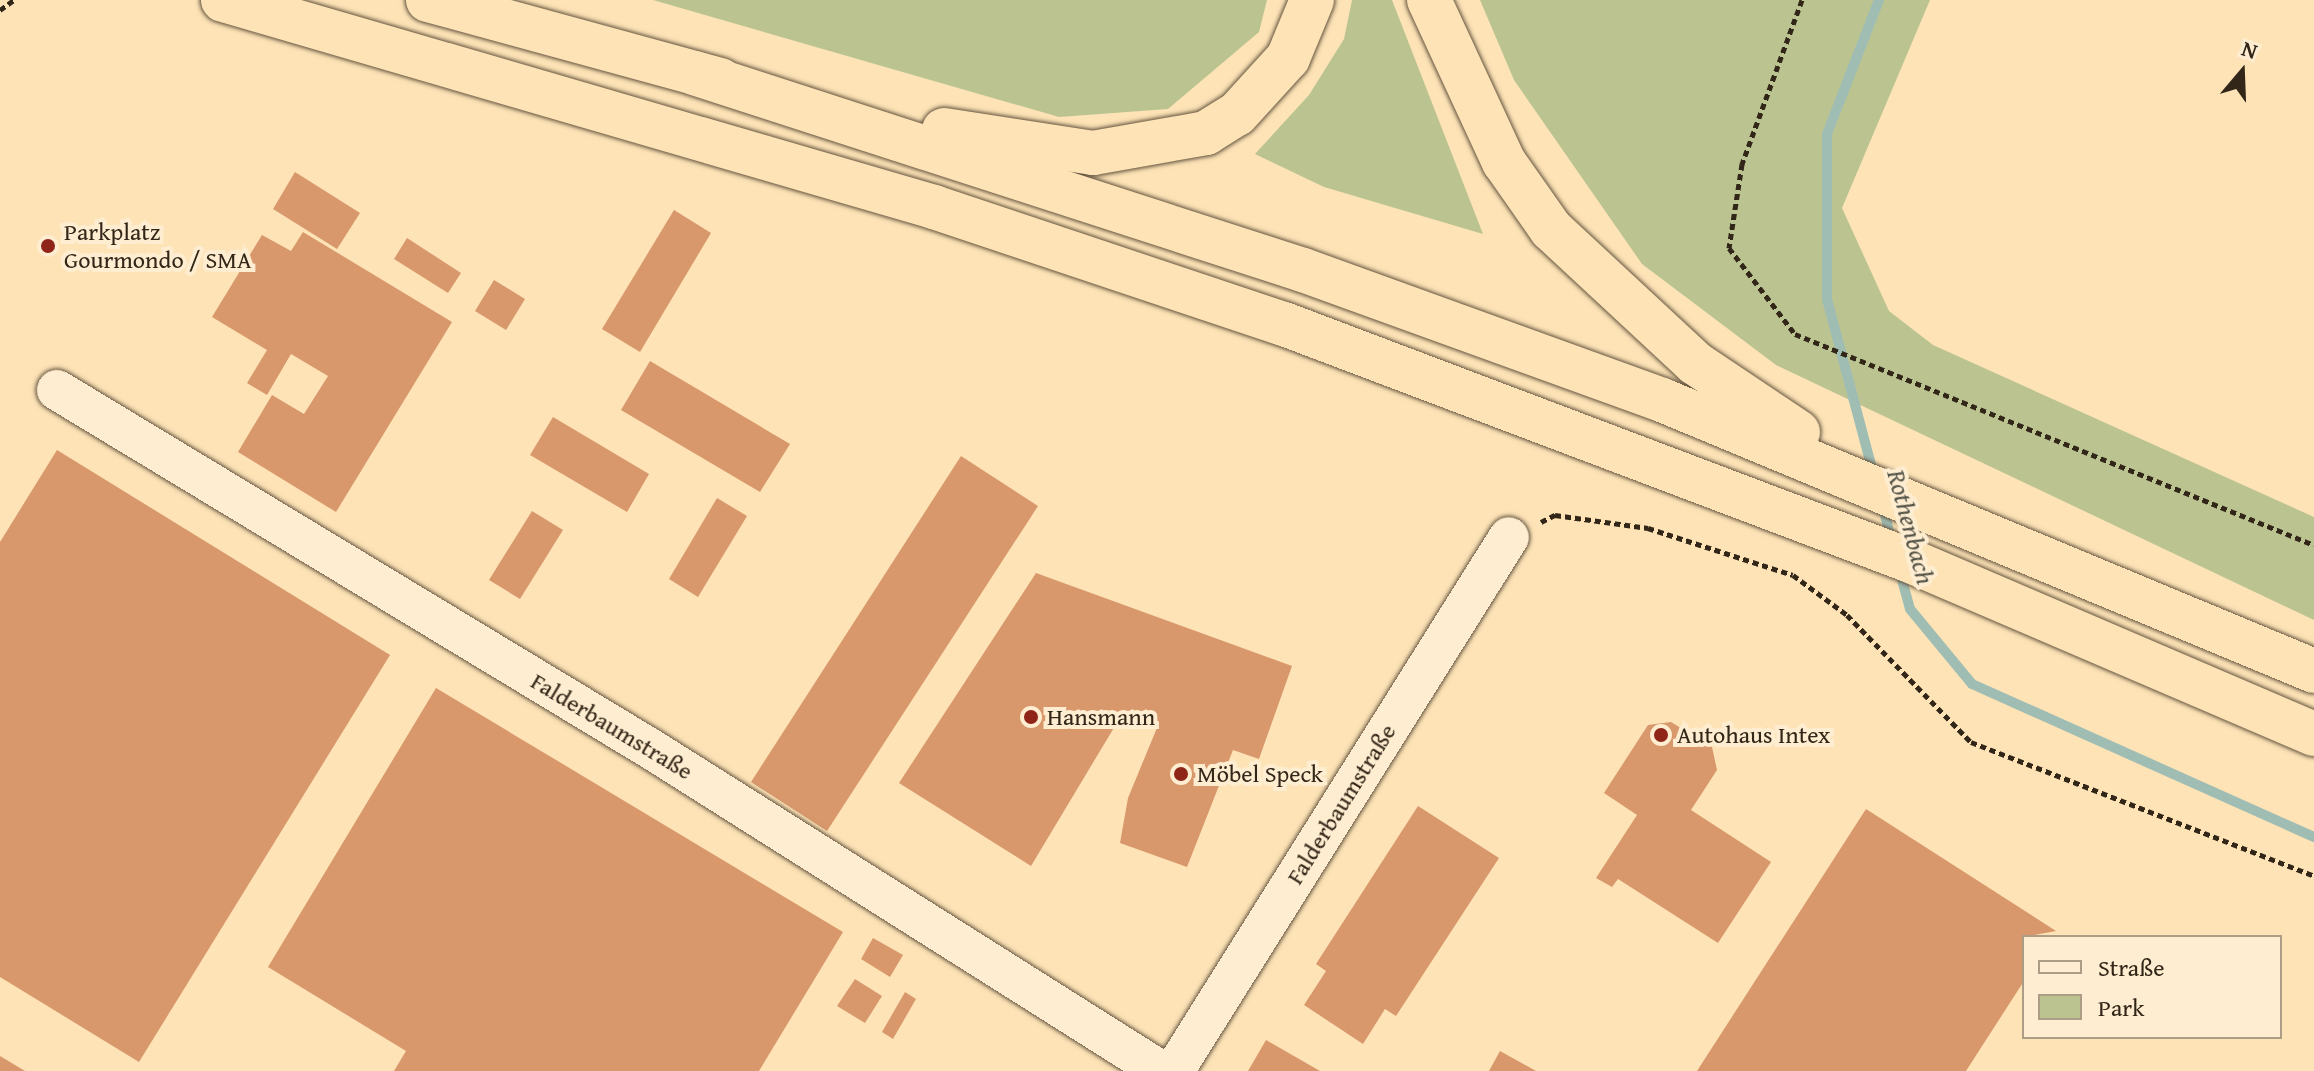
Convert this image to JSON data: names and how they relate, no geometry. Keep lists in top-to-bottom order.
{
  "streets": {
    "street": ["Falderbaumstraße"]
  },
  "water": ["Rothenbach"],
  "places": [
    "Parkplatz Gourmondo / SMA",
    "Hansmann",
    "Autohaus Intex",
    "Möbel Speck"
  ],
  "legend": ["Straße", "Park"],
  "north": "top"
}
